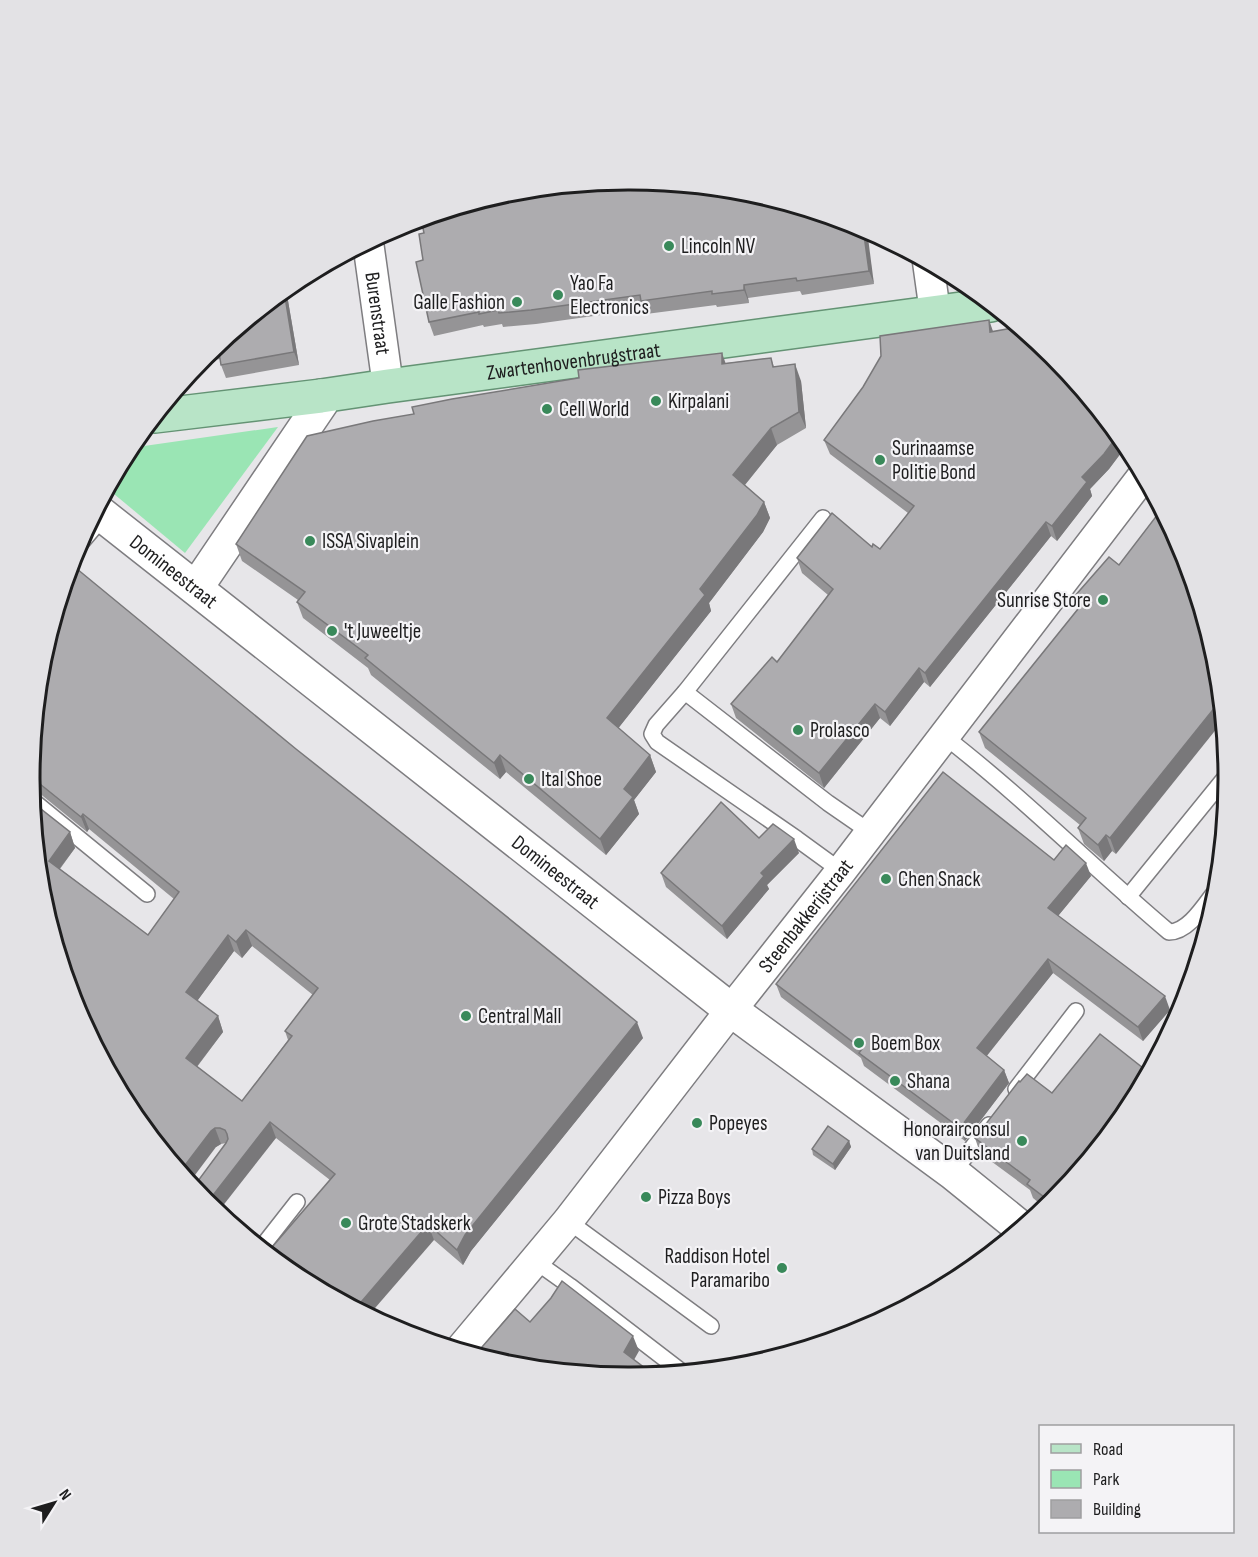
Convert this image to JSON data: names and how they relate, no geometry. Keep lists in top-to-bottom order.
{
  "streets": {
    "main road": ["Zwartenhovenbrugstraat"],
    "street": ["Burenstraat", "Domineestraat", "Steenbakkerijstraat"]
  },
  "crossings": [
    ["Burenstraat", "Zwartenhovenbrugstraat"],
    ["Domineestraat", "Steenbakkerijstraat"]
  ],
  "places": [
    "Lincoln NV",
    "Yao Fa Electronics",
    "Galle Fashion",
    "Kirpalani",
    "Cell World",
    "Surinaamse Politie Bond",
    "ISSA Sivaplein",
    "Sunrise Store",
    "'t Juweeltje",
    "Prolasco",
    "Ital Shoe",
    "Chen Snack",
    "Central Mall",
    "Boem Box",
    "Shana",
    "Popeyes",
    "Honorairconsul van Duitsland",
    "Pizza Boys",
    "Grote Stadskerk",
    "Raddison Hotel Paramaribo"
  ],
  "legend": ["Road", "Park", "Building"],
  "north": "top right"
}
